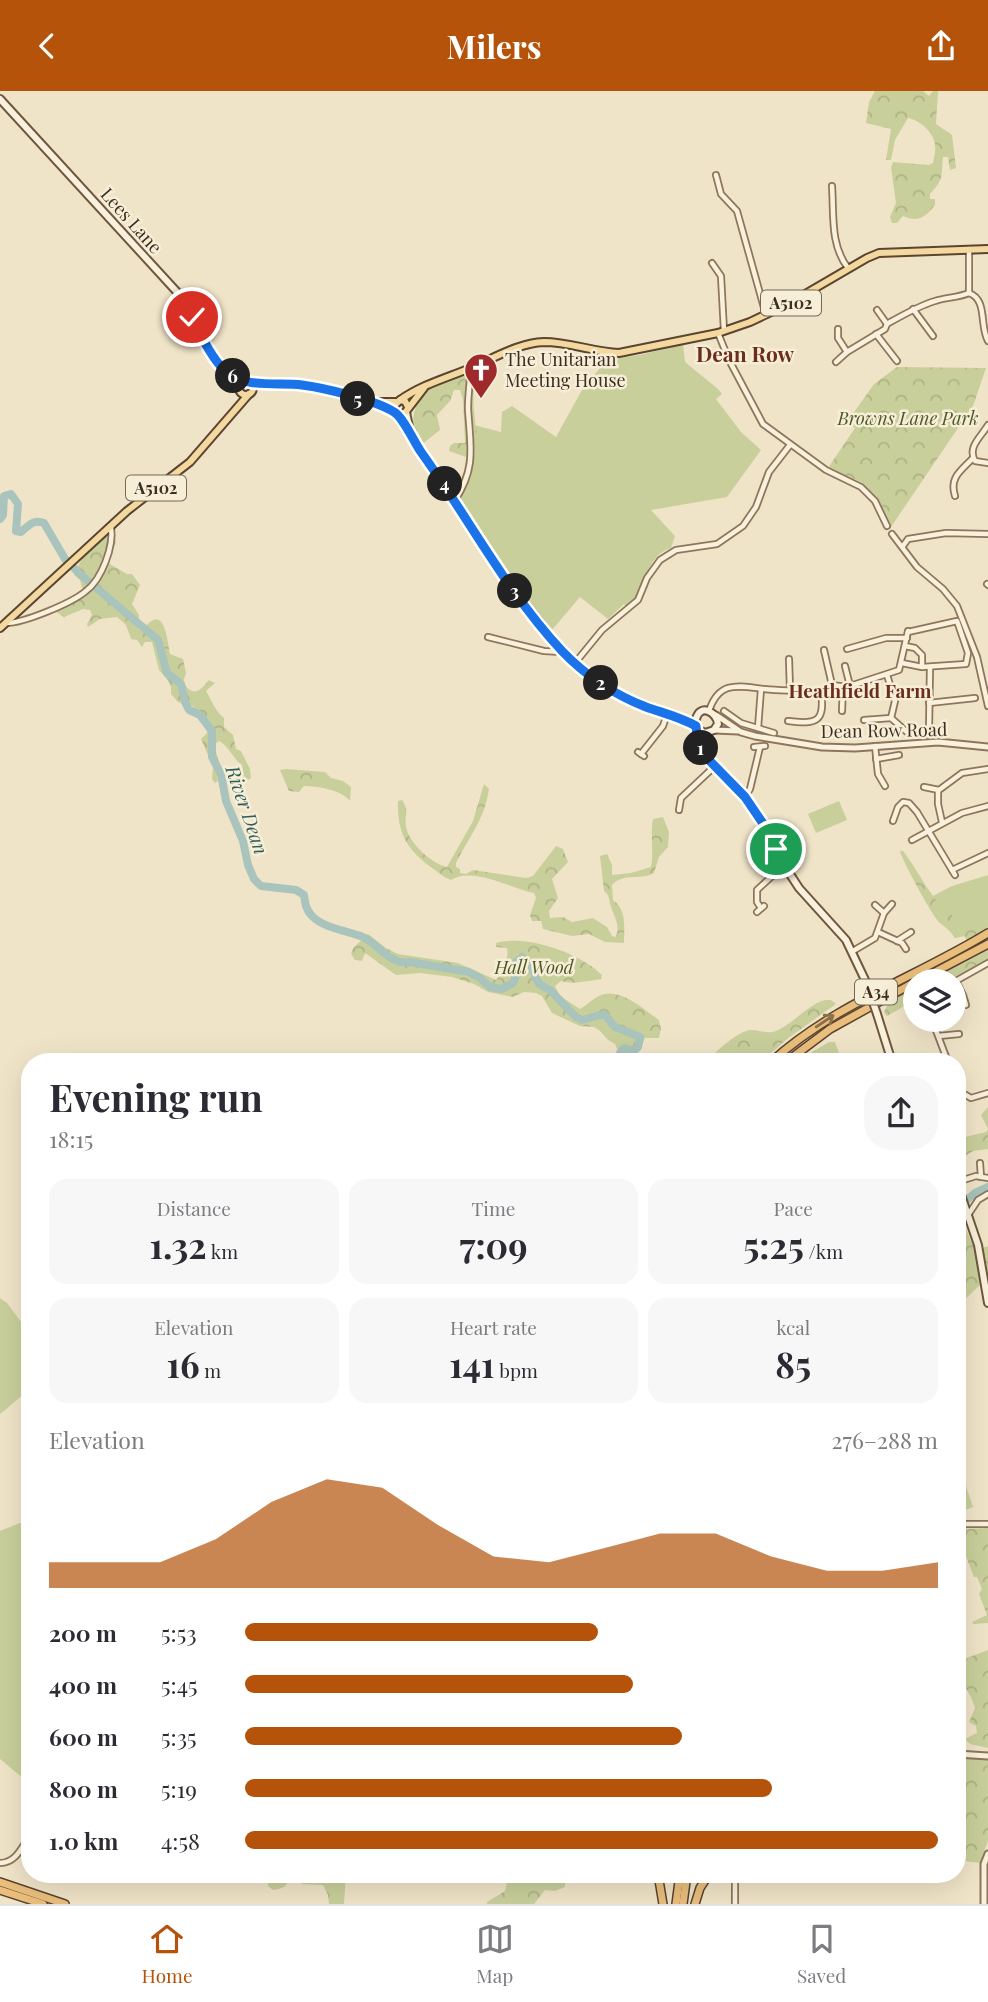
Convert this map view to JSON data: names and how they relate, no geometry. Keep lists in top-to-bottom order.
{
  "streets": {
    "highway": ["A34"],
    "main road": ["Lees Lane", "A5102"],
    "street": ["Dean Row Road"]
  },
  "crossings": [
    ["Lees Lane", "A5102"]
  ],
  "districts": ["Dean Row", "Heathfield Farm"],
  "water": ["River Dean"],
  "parks": ["Browns Lane Park", "Hall Wood"],
  "places": {
    "church": ["The Unitarian Meeting House"]
  },
  "page": {
    "header": "Milers",
    "pins": [
      "6",
      "5",
      "4",
      "3",
      "2",
      "1"
    ],
    "heading": ["Evening run", "18:15"],
    "stats": [
      ["Distance", "1.32 km"],
      ["Time", "7:09"],
      ["Pace", "5:25 /km"],
      ["Elevation", "16 m"],
      ["Heart rate", "141 bpm"],
      ["kcal", "85"]
    ],
    "chart": ["Elevation", "276–288 m"],
    "list": [
      {
        "name": "200 m",
        "note": "5:53"
      },
      {
        "name": "400 m",
        "note": "5:45"
      },
      {
        "name": "600 m",
        "note": "5:35"
      },
      {
        "name": "800 m",
        "note": "5:19"
      },
      {
        "name": "1.0 km",
        "note": "4:58"
      }
    ],
    "tabs": ["Home", "Map", "Saved"]
  }
}
